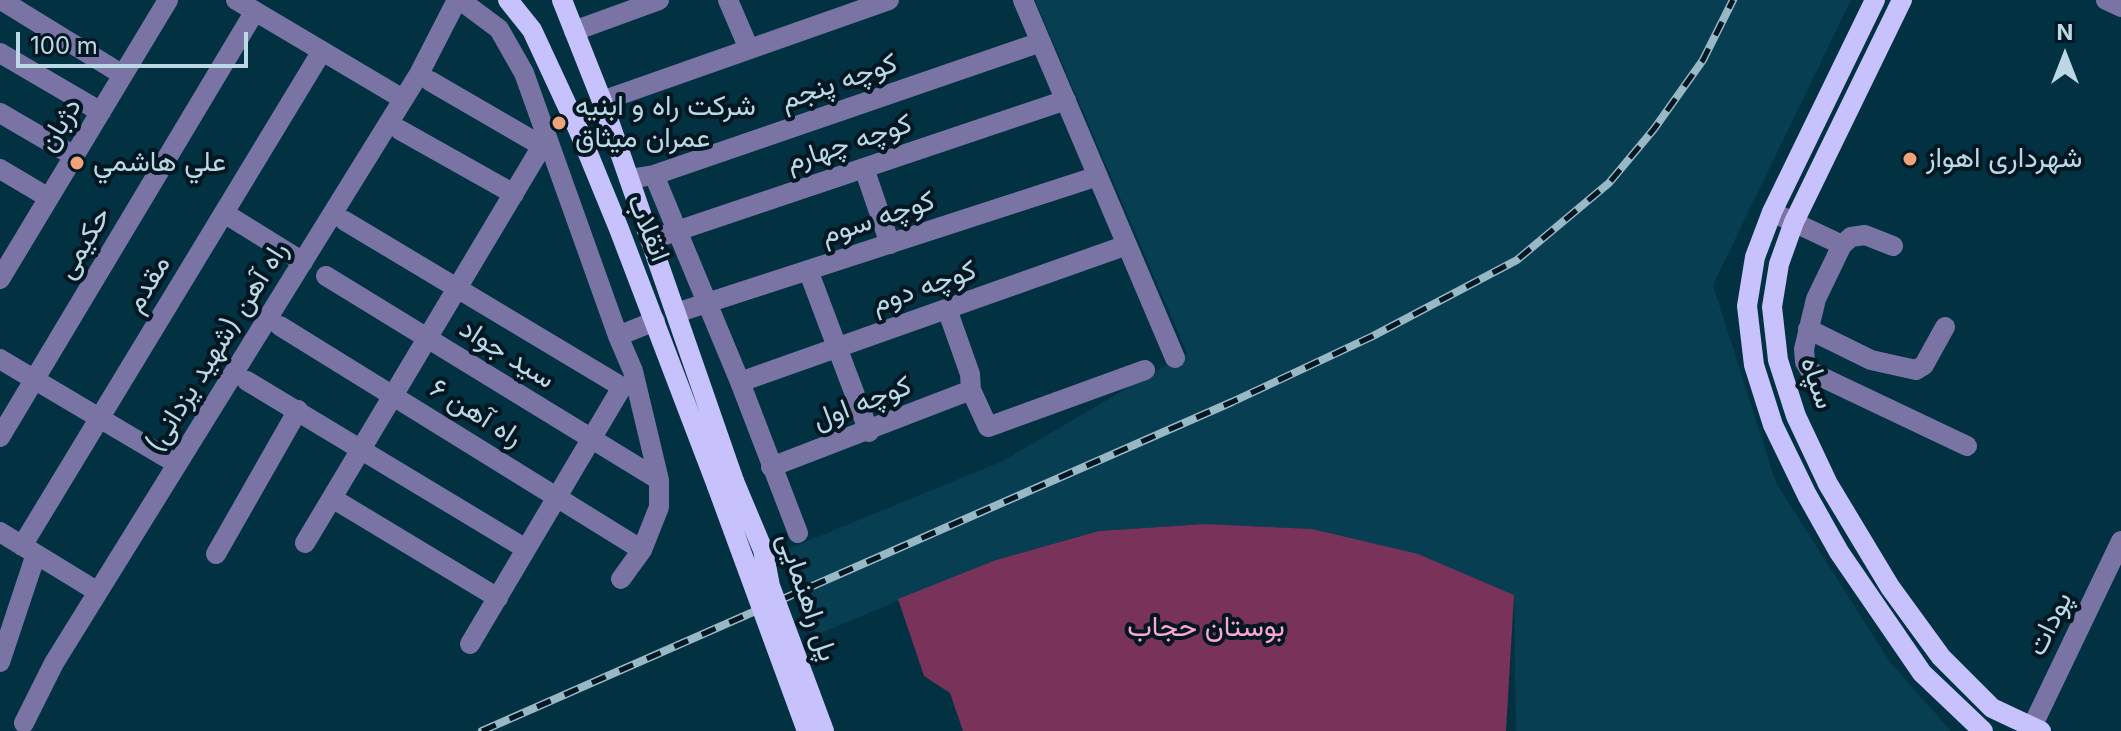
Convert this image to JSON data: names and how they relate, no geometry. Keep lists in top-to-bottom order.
{
  "streets": {
    "main road": ["انقلاب", "سپاه", "پل راهنمایی"],
    "street": [
      "کوچه پنجم",
      "دژبان",
      "کوچه چهارم",
      "کوچه سوم",
      "حکیمی",
      "مقدم",
      "کوچه دوم",
      "راه آهن (شهید یزدانی)",
      "سید جواد",
      "کوچه اول",
      "راه آهن ۶",
      "پودات"
    ]
  },
  "crossings": [
    ["کوچه پنجم", "انقلاب"],
    ["کوچه چهارم", "انقلاب"],
    ["کوچه سوم", "انقلاب"],
    ["انقلاب", "پل راهنمایی"],
    ["سپاه", "پودات"]
  ],
  "parks": ["بوستان حجاب"],
  "places": ["شرکت راه و ابنیه عمران میثاق", "شهرداری اهواز", "علي هاشمي"],
  "scale_bar": "100 m",
  "north": "top"
}
